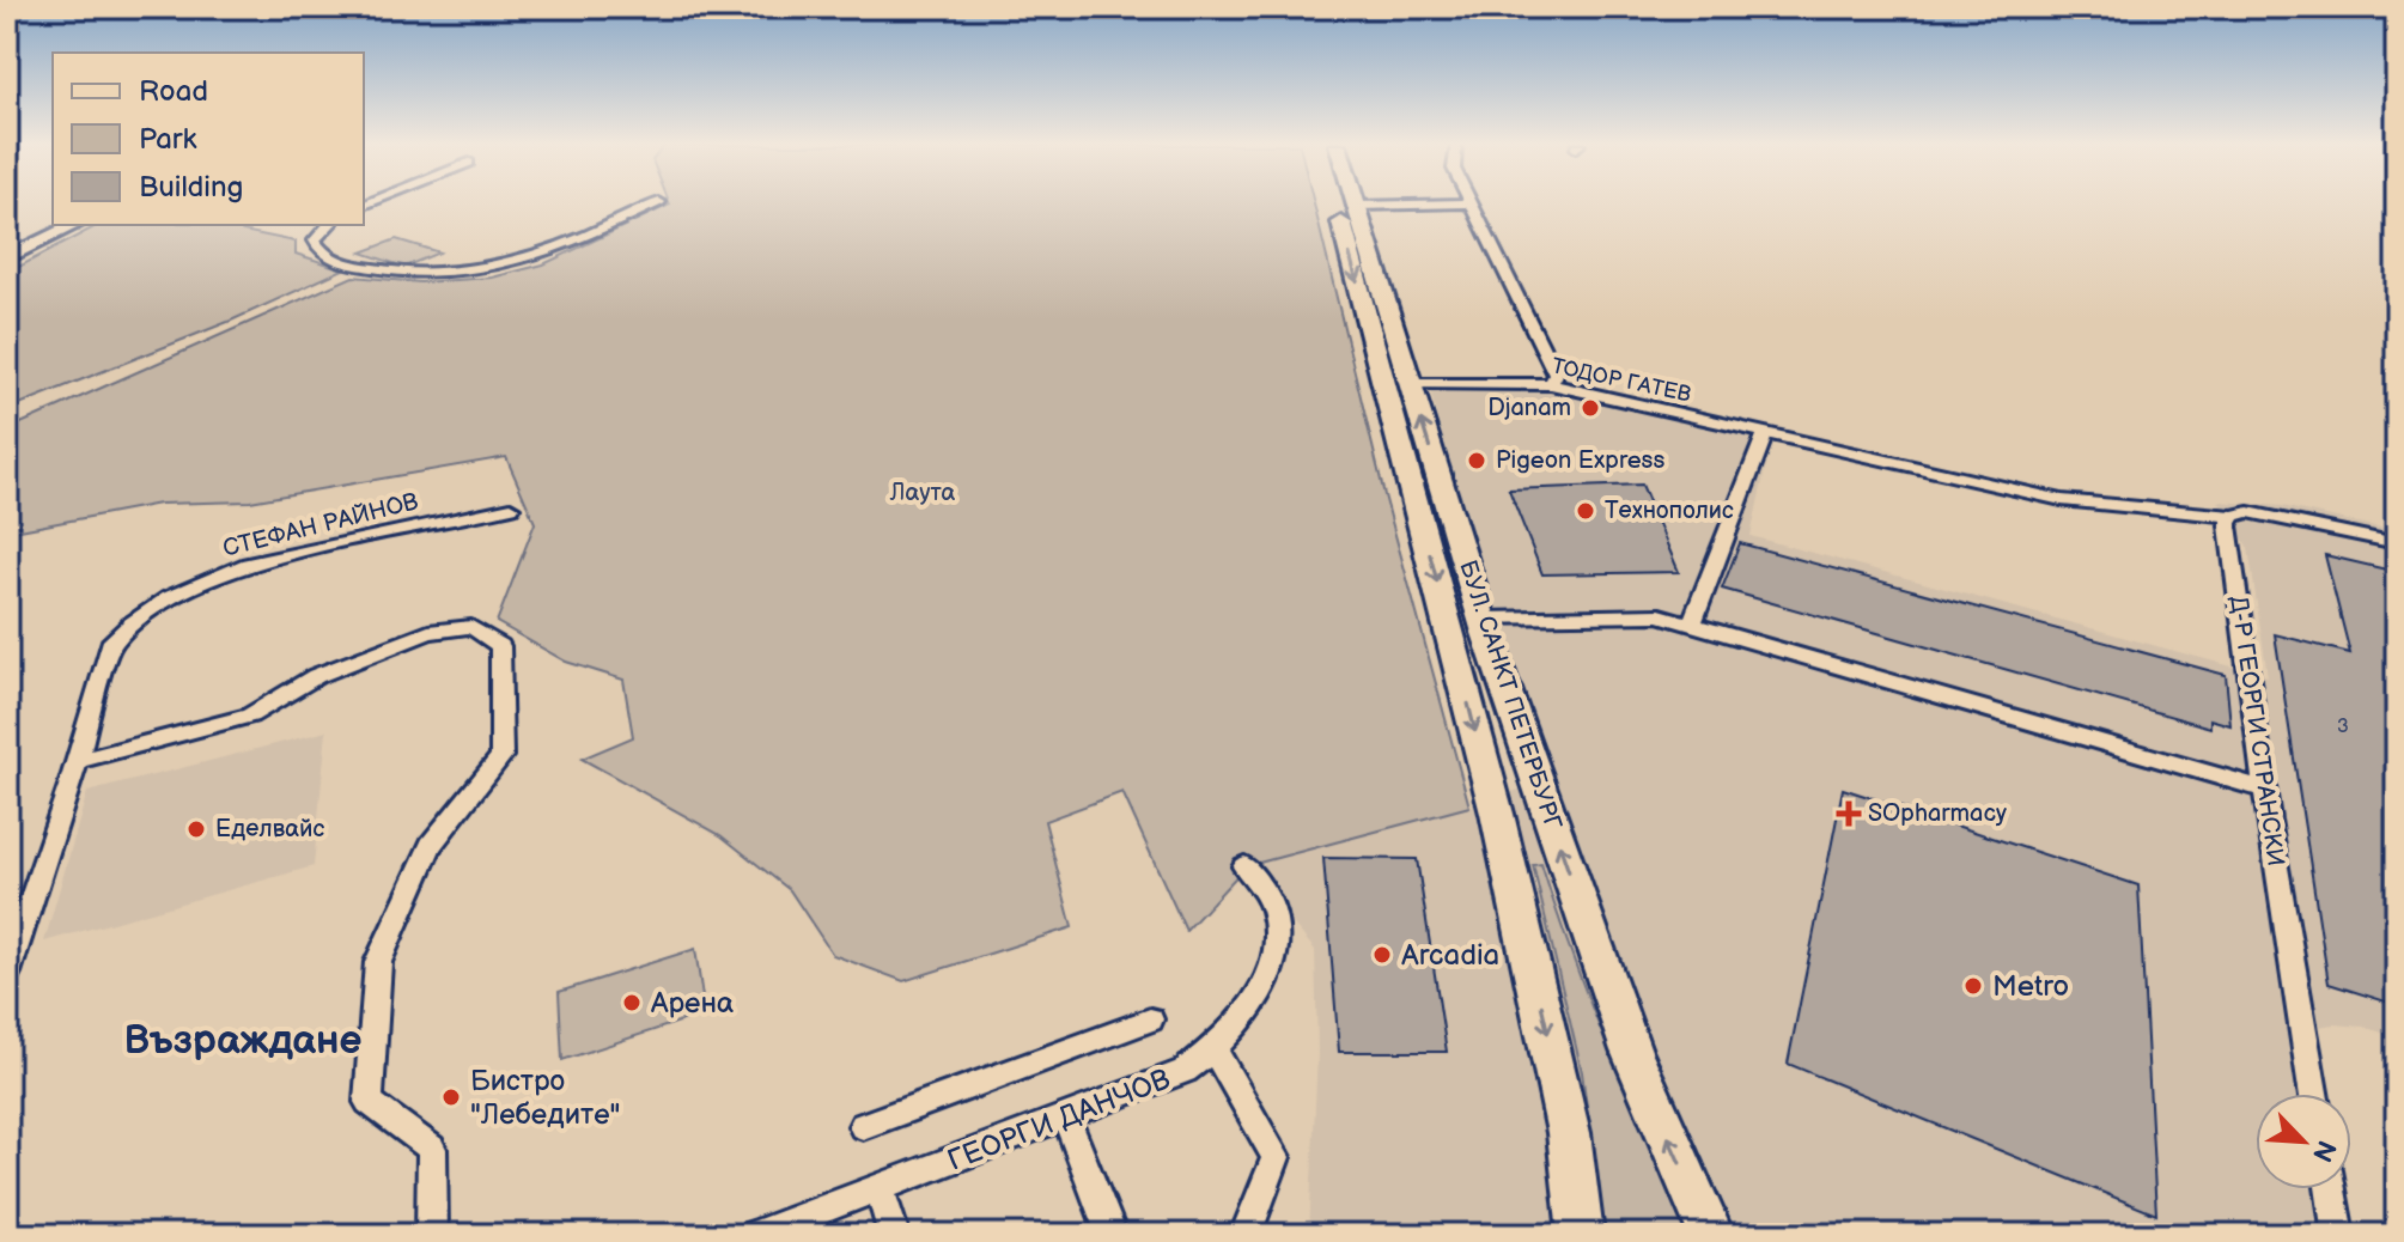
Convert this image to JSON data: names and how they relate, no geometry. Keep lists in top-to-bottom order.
{
  "streets": {
    "main road": ["БУЛ. САНКТ ПЕТЕРБУРГ"],
    "street": [
      "ТОДОР ГАТЕВ",
      "СТЕФАН РАЙНОВ",
      "Д-Р ГЕОРГИ СТРАНСКИ",
      "ГЕОРГИ ДАНЧОВ"
    ]
  },
  "crossings": [
    ["ТОДОР ГАТЕВ", "БУЛ. САНКТ ПЕТЕРБУРГ"],
    ["ТОДОР ГАТЕВ", "Д-Р ГЕОРГИ СТРАНСКИ"]
  ],
  "districts": ["Възраждане"],
  "parks": ["Лаута"],
  "places": {
    "other": [
      "Djanam",
      "Pigeon Express",
      "Технополис",
      "Еделвайс",
      "Arcadia",
      "Metro",
      "Арена",
      "Бистро \"Лебедите\""
    ],
    "health": ["SOpharmacy"]
  },
  "house_numbers": ["3"],
  "legend": ["Road", "Park", "Building"],
  "north": "bottom right"
}
